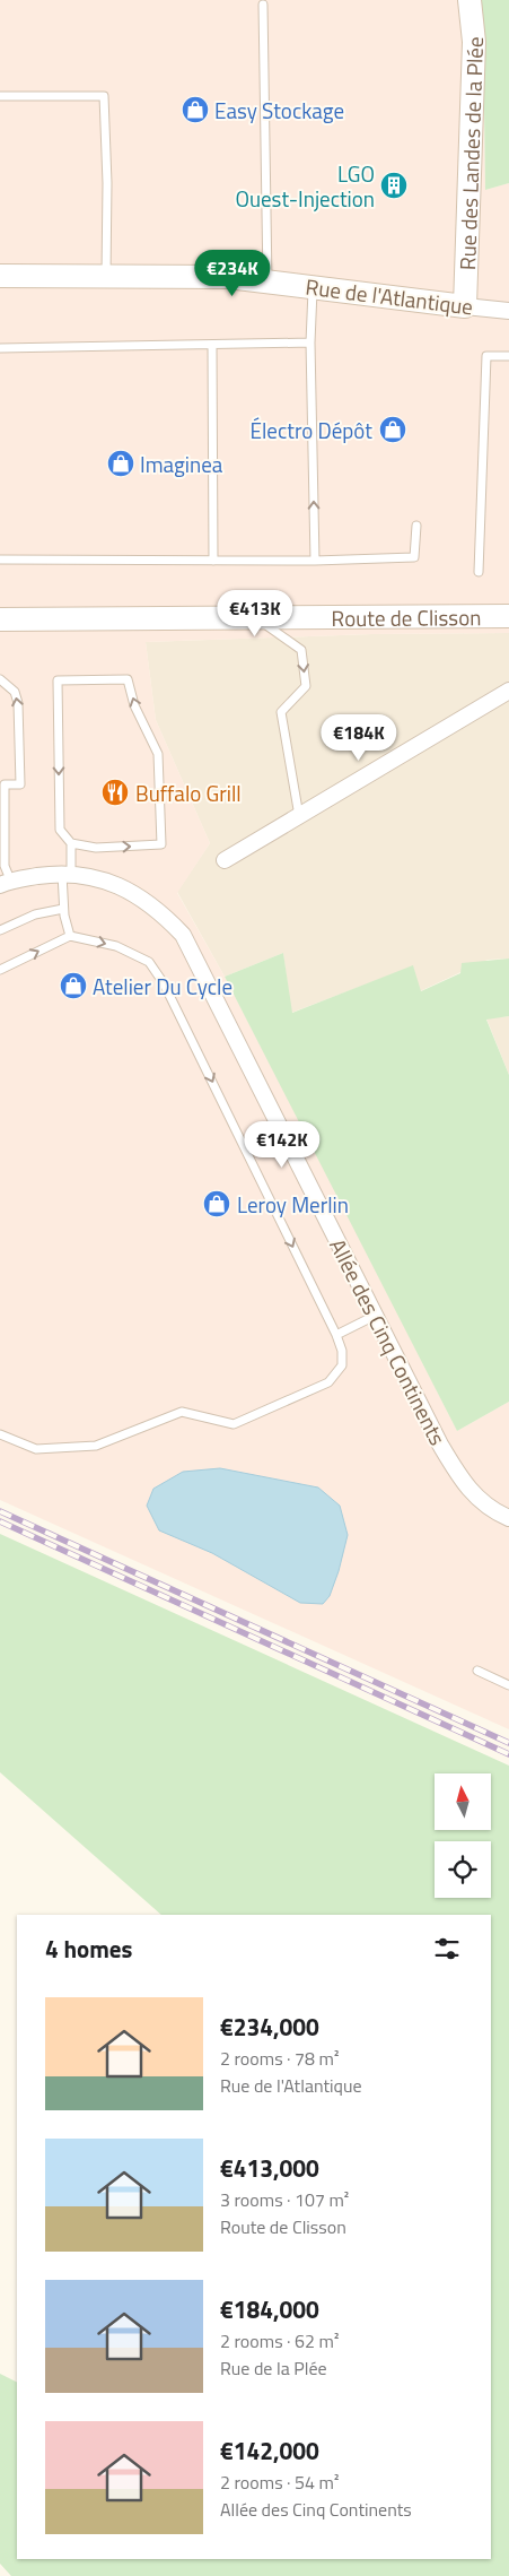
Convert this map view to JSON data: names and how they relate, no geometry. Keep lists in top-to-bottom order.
{
  "streets": {
    "street": [
      "Rue des Landes de la Plée",
      "Rue de l'Atlantique",
      "Route de Clisson",
      "Allée des Cinq Continents"
    ]
  },
  "crossings": [
    ["Rue des Landes de la Plée", "Rue de l'Atlantique"]
  ],
  "places": {
    "shop": [
      "Easy Stockage",
      "Électro Dépôt",
      "Imaginea",
      "Atelier Du Cycle",
      "Leroy Merlin"
    ],
    "building": ["LGO Ouest-Injection"],
    "restaurant": ["Buffalo Grill"]
  },
  "north": "top",
  "page": {
    "price": [
      "€234K",
      "€413K",
      "€184K",
      "€142K"
    ],
    "heading": "4 homes",
    "list": [
      {
        "name": "€234,000",
        "note": "2 rooms · 78 m² · Rue de l'Atlantique"
      },
      {
        "name": "€413,000",
        "note": "3 rooms · 107 m² · Route de Clisson"
      },
      {
        "name": "€184,000",
        "note": "2 rooms · 62 m² · Rue de la Plée"
      },
      {
        "name": "€142,000",
        "note": "2 rooms · 54 m² · Allée des Cinq Continents"
      }
    ]
  }
}
